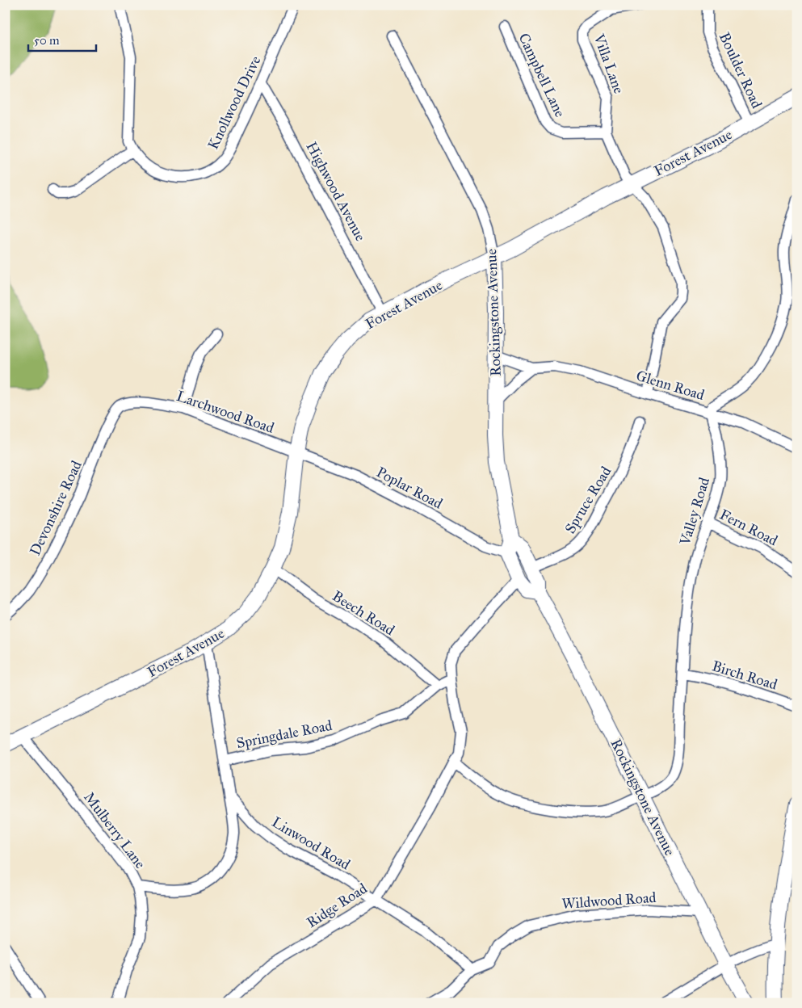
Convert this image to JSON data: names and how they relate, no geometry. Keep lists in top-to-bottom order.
{
  "streets": {
    "street": [
      "Villa Lane",
      "Boulder Road",
      "Campbell Lane",
      "Knollwood Drive",
      "Forest Avenue",
      "Highwood Avenue",
      "Rockingstone Avenue",
      "Glenn Road",
      "Larchwood Road",
      "Poplar Road",
      "Spruce Road",
      "Devonshire Road",
      "Valley Road",
      "Fern Road",
      "Beech Road",
      "Birch Road",
      "Springdale Road",
      "Mulberry Lane",
      "Linwood Road",
      "Wildwood Road",
      "Ridge Road"
    ]
  },
  "crossings": [
    ["Villa Lane", "Campbell Lane"],
    ["Villa Lane", "Forest Avenue"],
    ["Villa Lane", "Glenn Road"],
    ["Boulder Road", "Forest Avenue"],
    ["Knollwood Drive", "Highwood Avenue"],
    ["Forest Avenue", "Highwood Avenue"],
    ["Forest Avenue", "Rockingstone Avenue"],
    ["Forest Avenue", "Larchwood Road"],
    ["Forest Avenue", "Poplar Road"],
    ["Forest Avenue", "Beech Road"],
    ["Forest Avenue", "Mulberry Lane"],
    ["Rockingstone Avenue", "Glenn Road"],
    ["Rockingstone Avenue", "Poplar Road"],
    ["Rockingstone Avenue", "Spruce Road"],
    ["Rockingstone Avenue", "Valley Road"],
    ["Rockingstone Avenue", "Wildwood Road"],
    ["Glenn Road", "Valley Road"],
    ["Larchwood Road", "Poplar Road"],
    ["Larchwood Road", "Devonshire Road"],
    ["Valley Road", "Fern Road"],
    ["Valley Road", "Birch Road"],
    ["Valley Road", "Ridge Road"],
    ["Beech Road", "Springdale Road"],
    ["Springdale Road", "Ridge Road"],
    ["Linwood Road", "Wildwood Road"],
    ["Linwood Road", "Ridge Road"]
  ],
  "scale_bar": "50 m"
}
